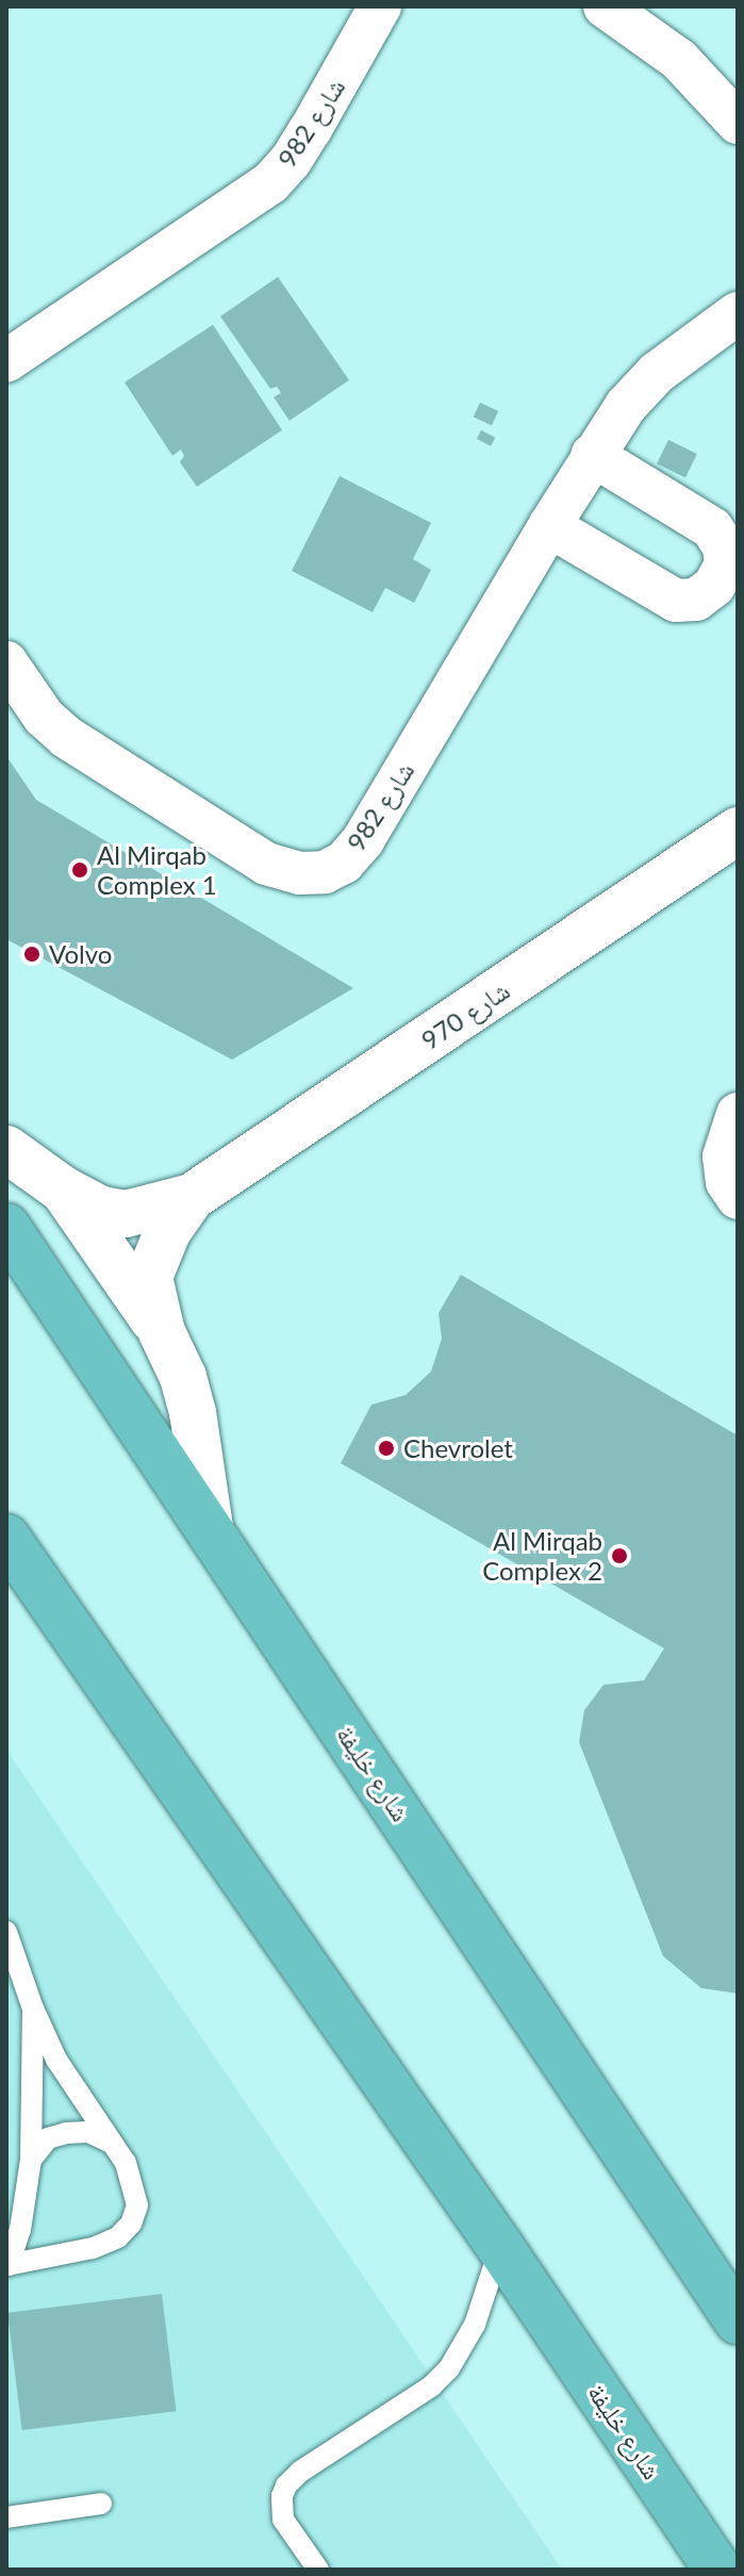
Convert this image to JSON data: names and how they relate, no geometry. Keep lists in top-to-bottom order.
{
  "streets": {
    "main road": ["شارع خليفة"],
    "street": ["شارع 982", "شارع 970"]
  },
  "crossings": [
    ["شارع 970", "شارع خليفة"]
  ],
  "places": [
    "Al Mirqab Complex 1",
    "Volvo",
    "Chevrolet",
    "Al Mirqab Complex 2"
  ]
}
